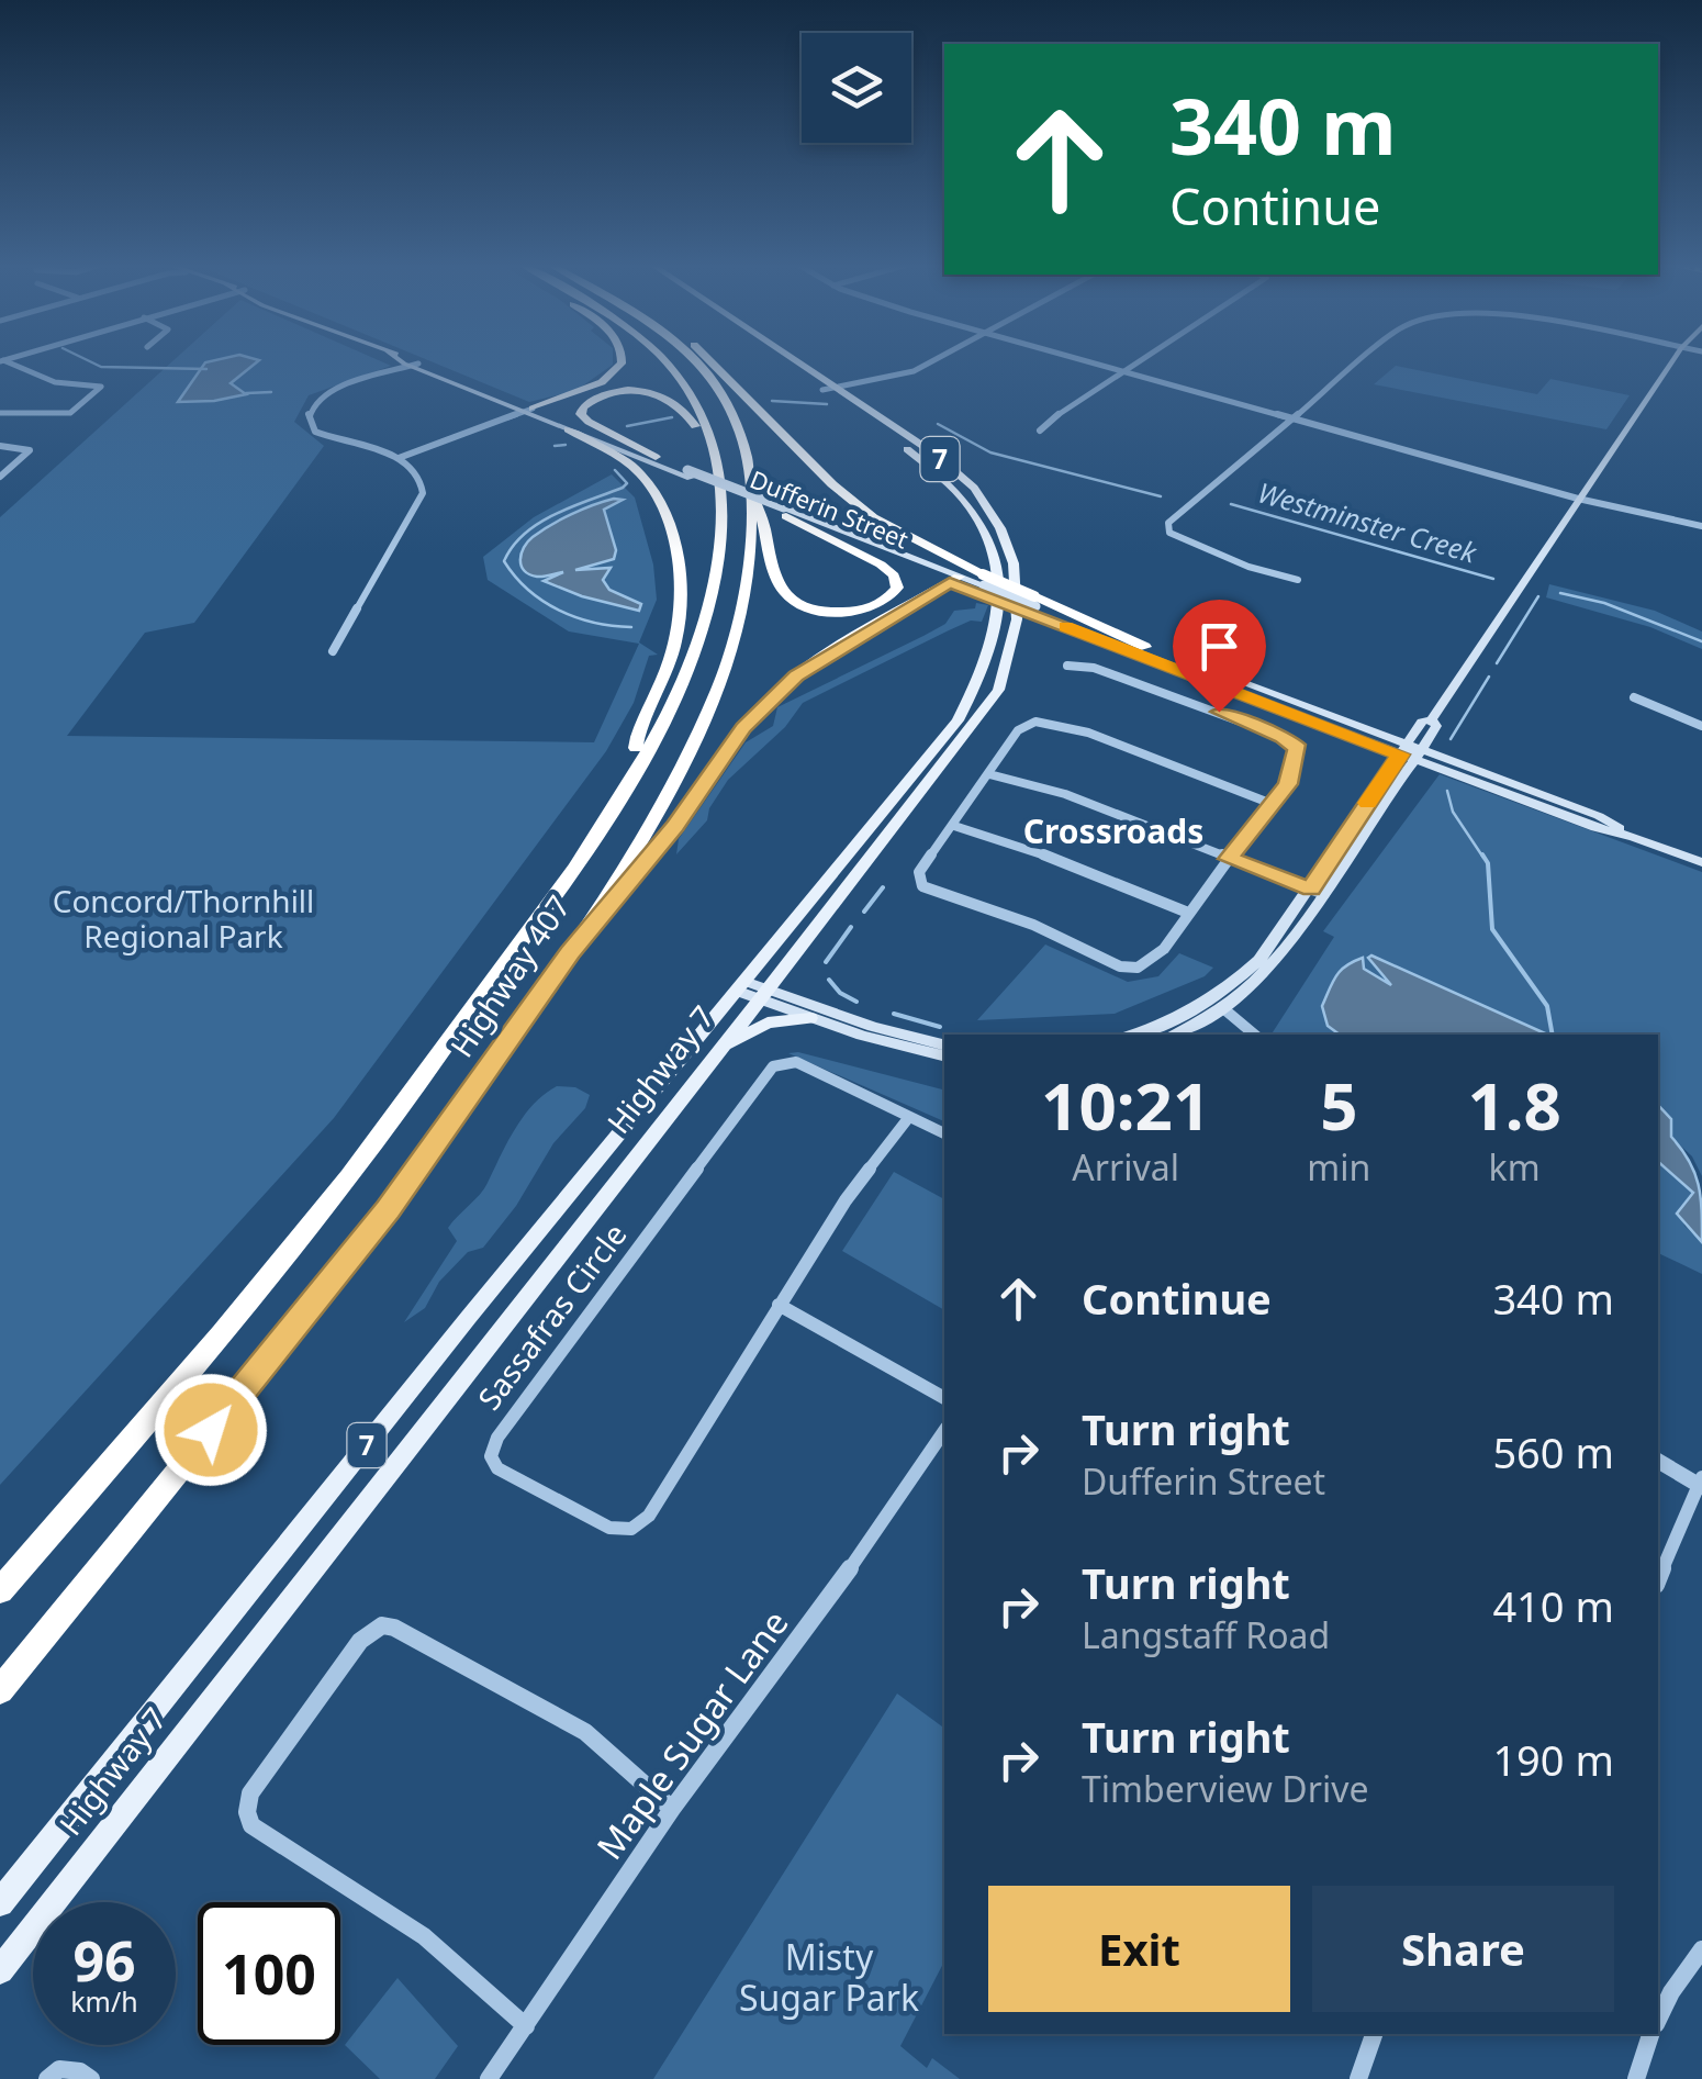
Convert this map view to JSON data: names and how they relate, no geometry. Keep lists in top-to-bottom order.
{
  "streets": {
    "highway": ["Highway 407"],
    "main road": ["7", "Dufferin Street", "Highway 7"],
    "street": ["Sassafras Circle", "Maple Sugar Lane"]
  },
  "districts": ["Crossroads"],
  "water": ["Westminster Creek"],
  "parks": ["Concord/Thornhill Regional Park", "Misty Sugar Park"],
  "page": {
    "turn": ["340 m", "Continue"],
    "eta": [
      "10:21",
      "Arrival",
      "5",
      "min",
      "1.8",
      "km"
    ],
    "list": [
      {
        "name": "Continue",
        "value": "340 m"
      },
      {
        "name": "Turn right",
        "note": "Dufferin Street",
        "value": "560 m"
      },
      {
        "name": "Turn right",
        "note": "Langstaff Road",
        "value": "410 m"
      },
      {
        "name": "Turn right",
        "note": "Timberview Drive",
        "value": "190 m"
      }
    ],
    "buttons": ["Exit", "Share"],
    "speed": "96 km/h",
    "limit": "100"
  }
}
